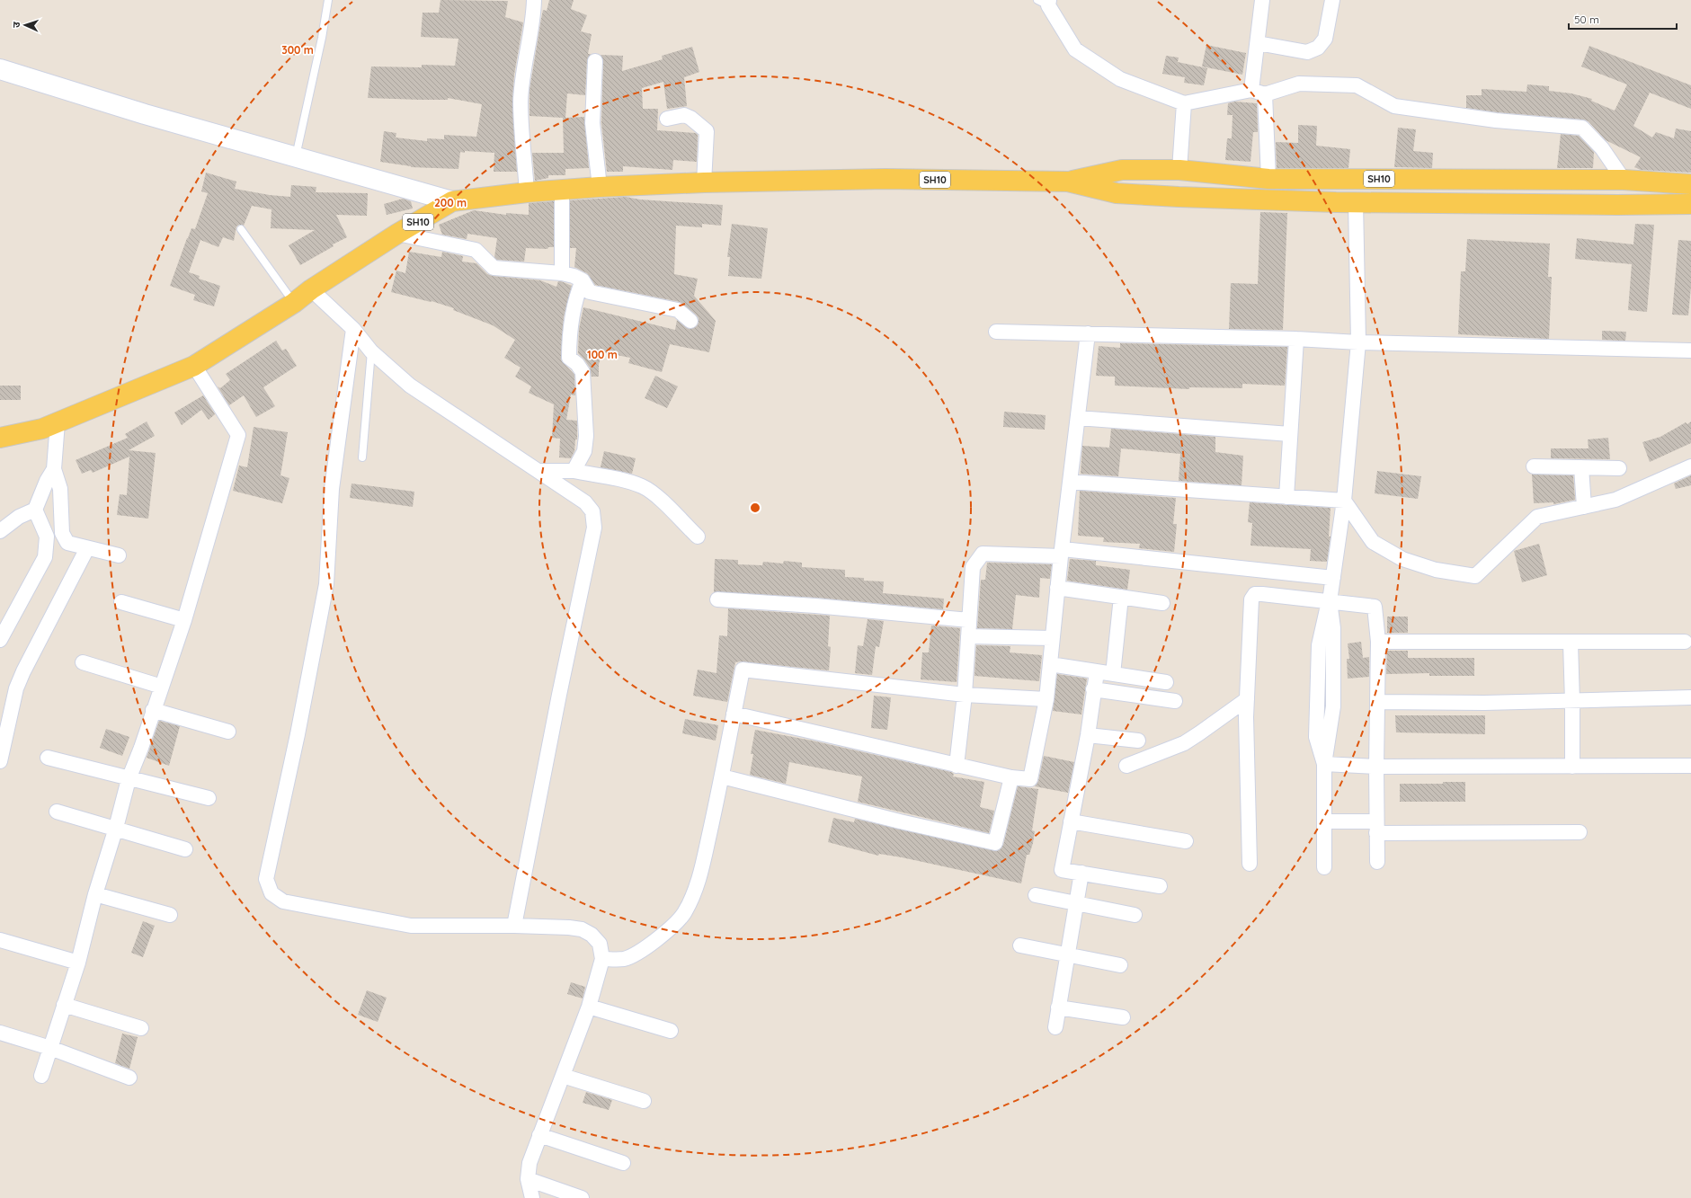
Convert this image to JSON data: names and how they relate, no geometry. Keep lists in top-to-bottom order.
{
  "streets": {
    "main road": ["SH10"]
  },
  "scale_bar": "50 m",
  "north": "left",
  "rings": ["300 m", "200 m", "100 m"]
}
